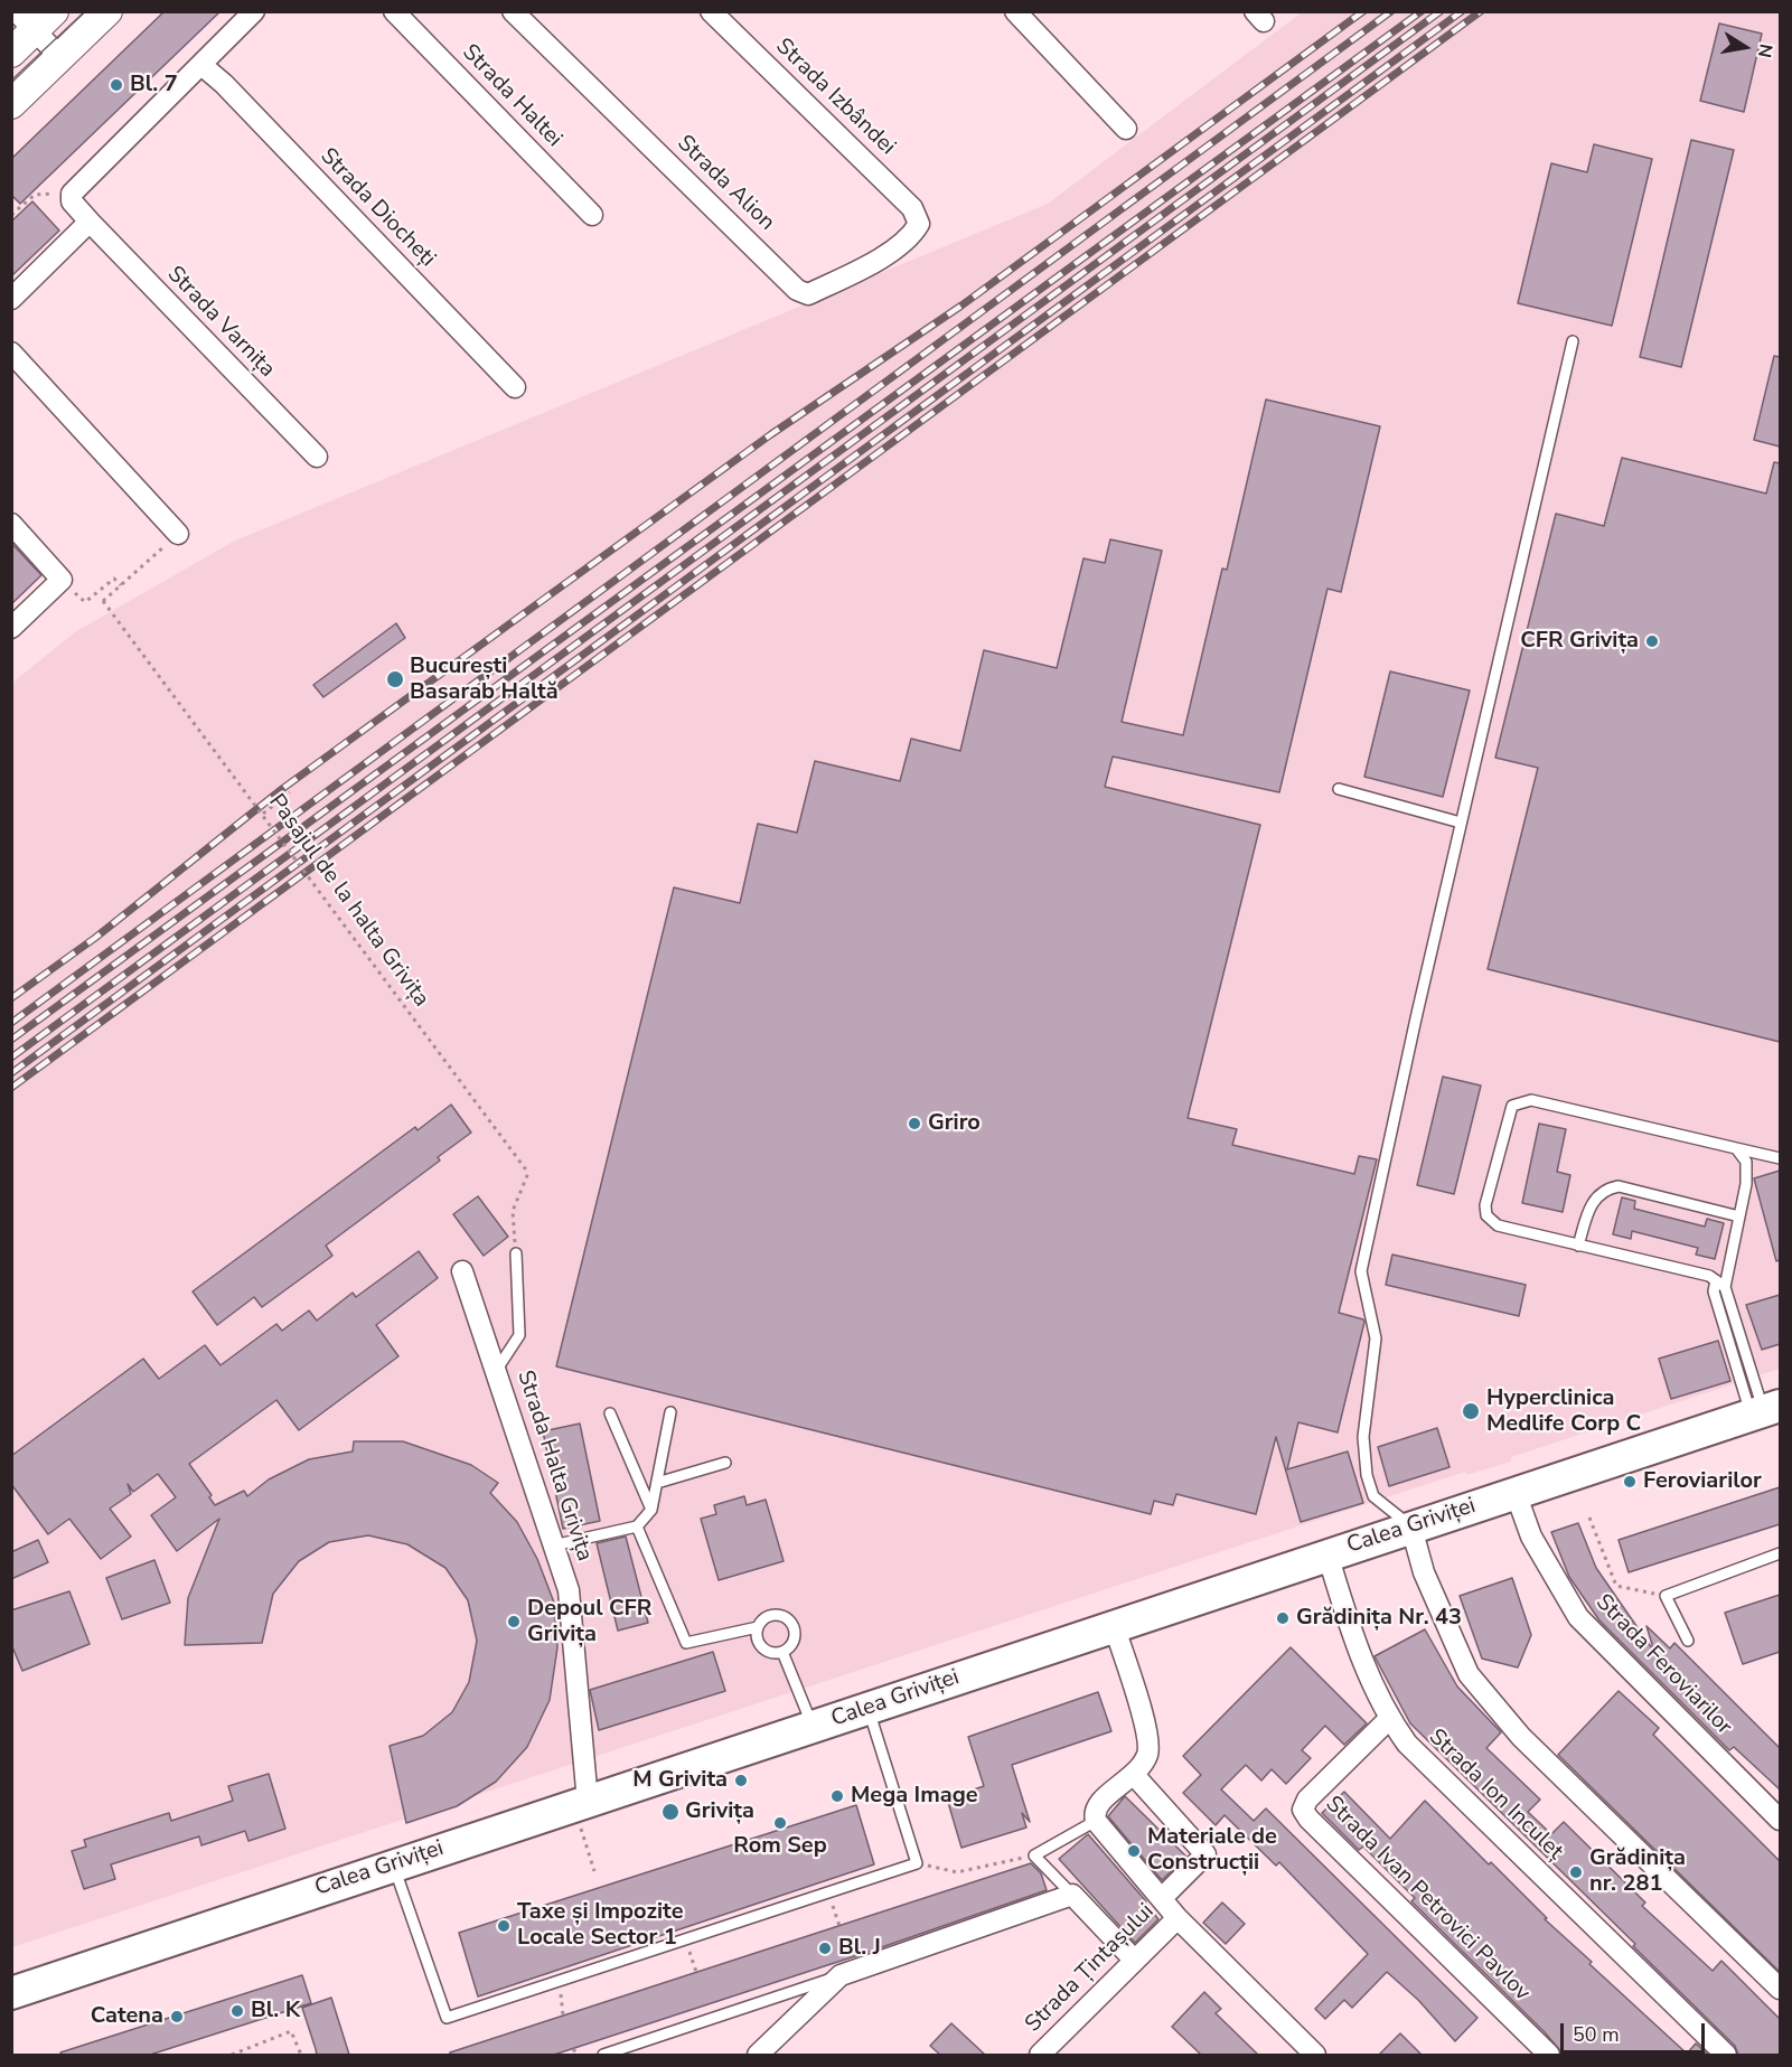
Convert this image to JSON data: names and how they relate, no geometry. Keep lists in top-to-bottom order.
{
  "streets": {
    "main road": ["Calea Griviței"],
    "street": [
      "Strada Haltei",
      "Strada Izbândei",
      "Strada Alion",
      "Strada Diocheți",
      "Strada Varnița",
      "Strada Halta Grivița",
      "Strada Feroviarilor",
      "Strada Ion Inculeț",
      "Strada Ivan Petrovici Pavlov",
      "Strada Țintașului"
    ],
    "path": ["Pasajul de la halta Grivița"]
  },
  "crossings": [
    ["Strada Izbândei", "Strada Alion"],
    ["Strada Halta Grivița", "Calea Griviței"],
    ["Calea Griviței", "Strada Feroviarilor"],
    ["Calea Griviței", "Strada Ion Inculeț"],
    ["Strada Ion Inculeț", "Strada Ivan Petrovici Pavlov"]
  ],
  "places": [
    "Bl. 7",
    "CFR Grivița",
    "București Basarab Haltă",
    "Griro",
    "Hyperclinica Medlife Corp C",
    "Feroviarilor",
    "Grădinița Nr. 43",
    "Depoul CFR Grivița",
    "M Grivita",
    "Mega Image",
    "Grivița",
    "Rom Sep",
    "Materiale de Construcții",
    "Grădinița nr. 281",
    "Taxe și Impozite Locale Sector 1",
    "Bl. J",
    "Bl. K",
    "Catena"
  ],
  "scale_bar": "50 m",
  "north": "right"
}
